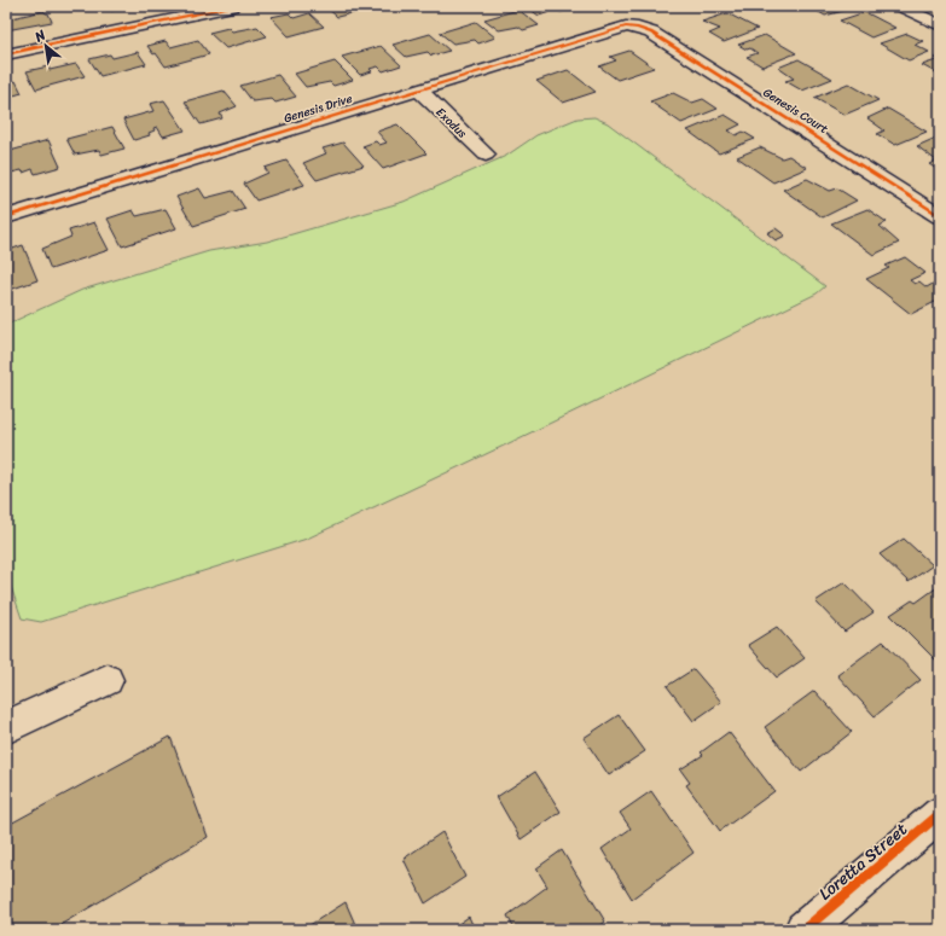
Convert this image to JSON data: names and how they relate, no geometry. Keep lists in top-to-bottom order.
{
  "streets": {
    "street": [
      "Genesis Drive",
      "Genesis Court",
      "Exodus",
      "Loretta Street"
    ]
  },
  "crossings": [
    ["Genesis Drive", "Genesis Court"],
    ["Genesis Drive", "Exodus"]
  ],
  "north": "top left"
}
